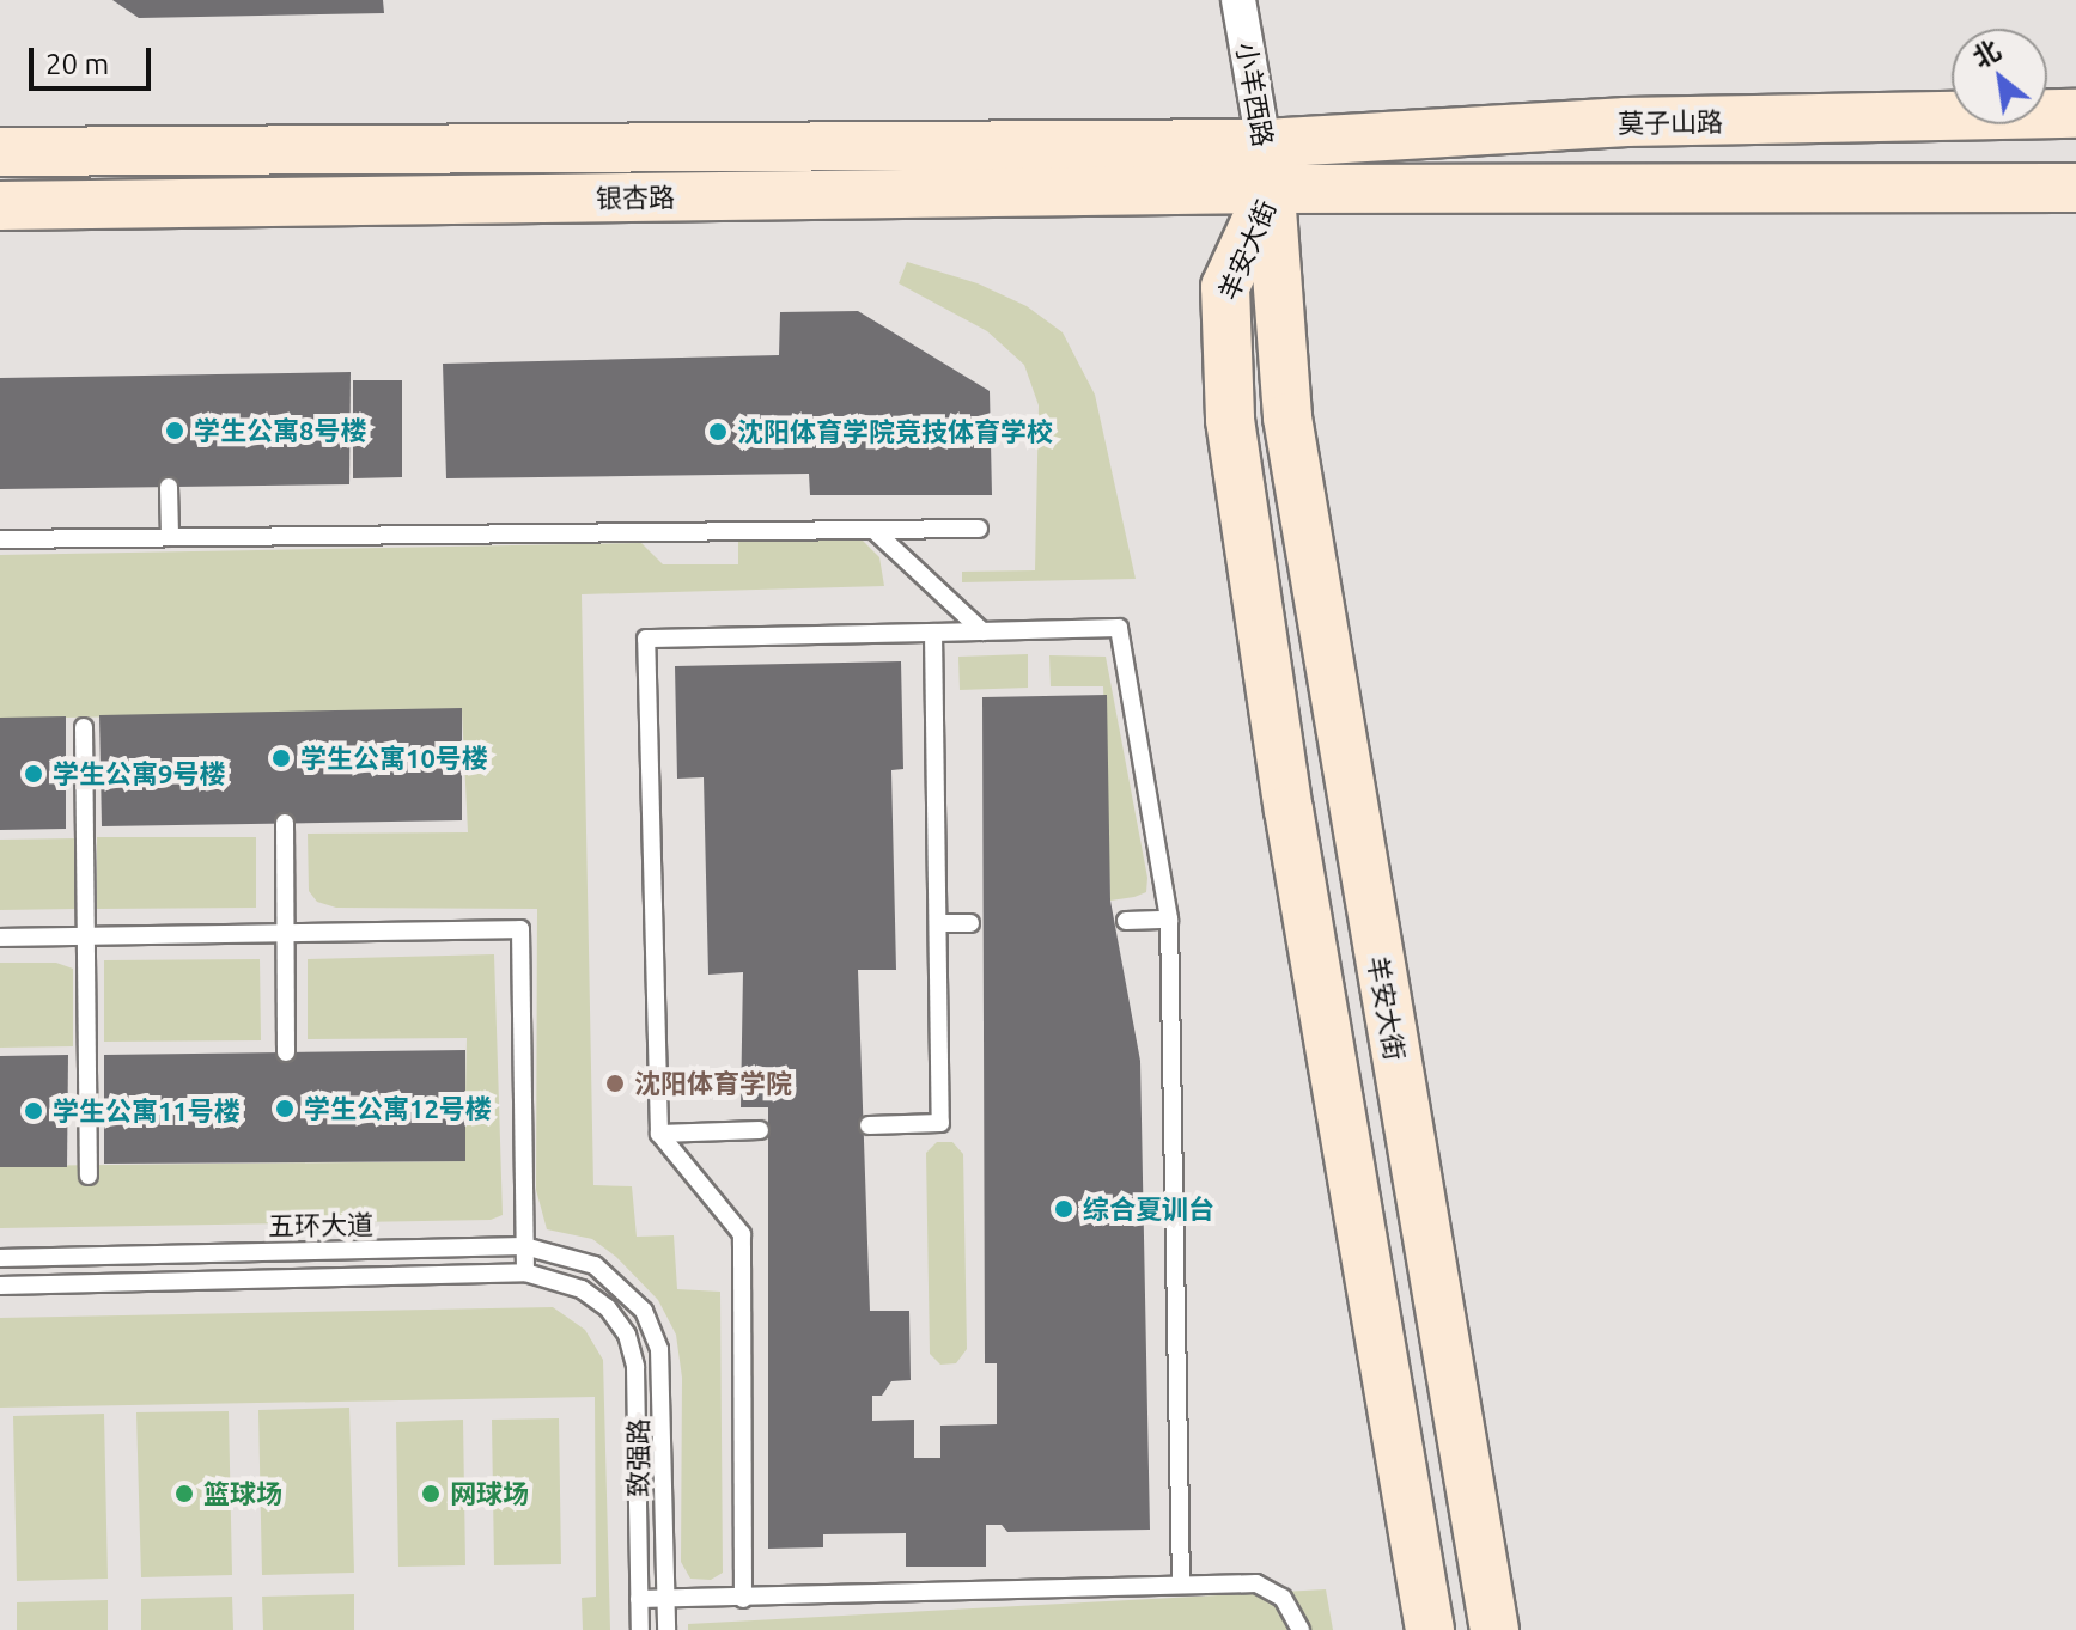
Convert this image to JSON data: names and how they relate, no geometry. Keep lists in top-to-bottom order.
{
  "streets": {
    "street": [
      "小羊西路",
      "莫子山路",
      "银杏路",
      "羊安大街"
    ],
    "lane": ["五环大道", "致强路"]
  },
  "crossings": [
    ["小羊西路", "莫子山路"],
    ["小羊西路", "银杏路"],
    ["小羊西路", "羊安大街"],
    ["莫子山路", "银杏路"],
    ["莫子山路", "羊安大街"],
    ["银杏路", "羊安大街"],
    ["五环大道", "致强路"]
  ],
  "places": [
    "学生公寓8号楼",
    "沈阳体育学院竞技体育学校",
    "学生公寓10号楼",
    "学生公寓9号楼",
    "沈阳体育学院",
    "学生公寓12号楼",
    "学生公寓11号楼",
    "综合夏训台",
    "篮球场",
    "网球场"
  ],
  "scale_bar": "20 m",
  "north": "top left"
}
